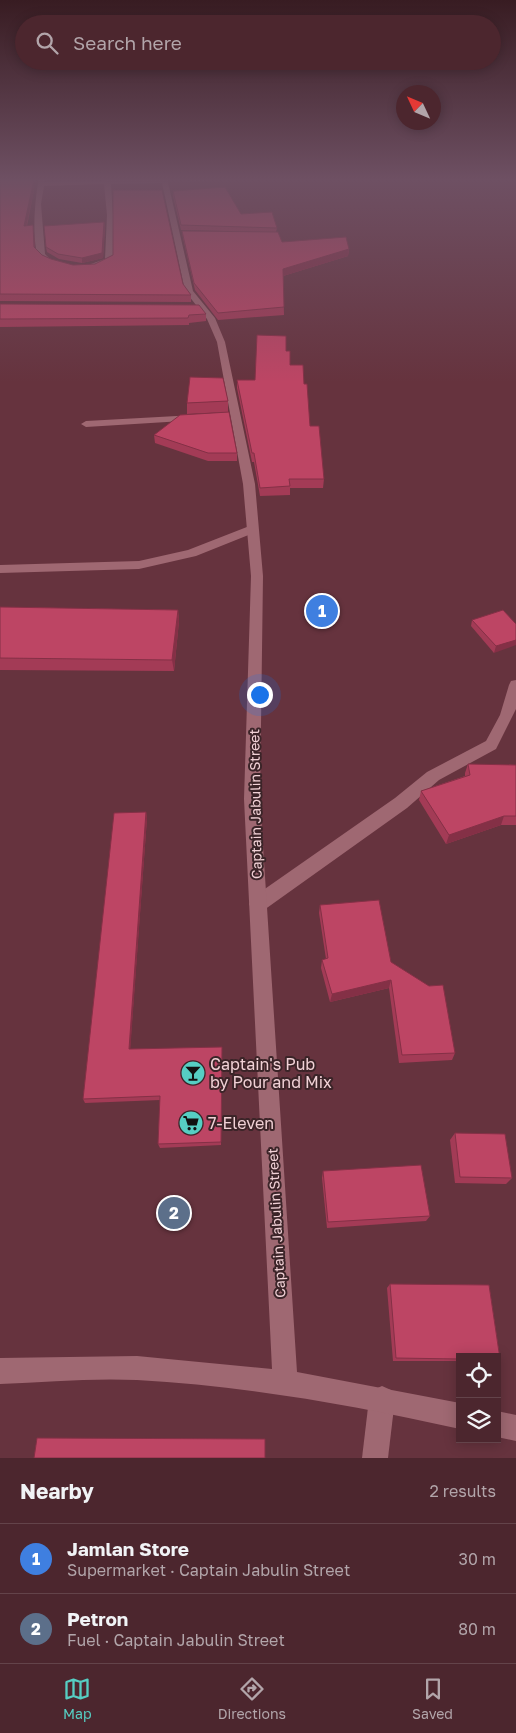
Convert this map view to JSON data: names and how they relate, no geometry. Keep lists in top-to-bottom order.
{
  "streets": {
    "street": ["Captain Jabulin Street"]
  },
  "places": {
    "bar": ["Captain's Pub by Pour and Mix"],
    "supermarket": ["7-Eleven"]
  },
  "north": "top left",
  "page": {
    "search": "Search here",
    "pins": ["1", "2"],
    "heading": ["Nearby", "2 results"],
    "list": [
      {
        "mark": "1",
        "name": "Jamlan Store",
        "note": "Supermarket · Captain Jabulin Street",
        "value": "30 m"
      },
      {
        "mark": "2",
        "name": "Petron",
        "note": "Fuel · Captain Jabulin Street",
        "value": "80 m"
      }
    ],
    "nav": ["Map", "Directions", "Saved"]
  }
}
